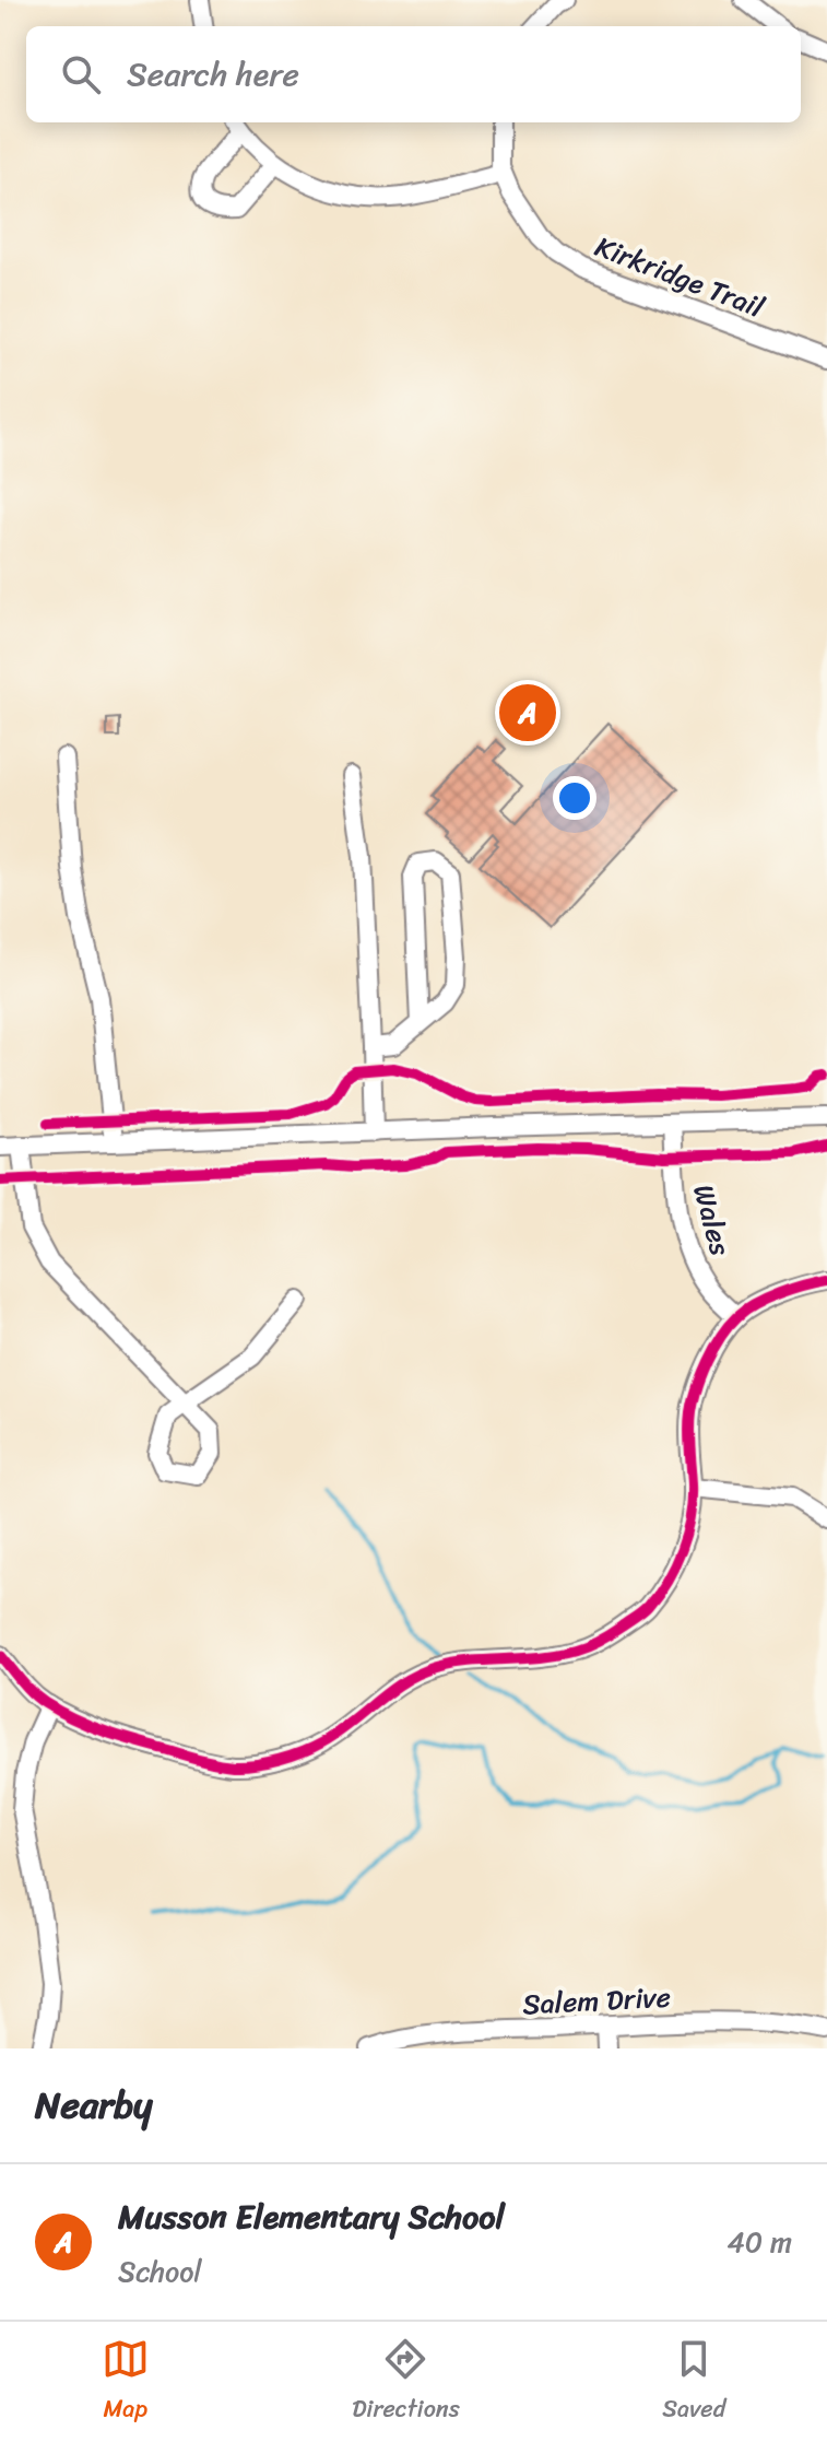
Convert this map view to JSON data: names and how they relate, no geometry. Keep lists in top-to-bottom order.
{
  "streets": {
    "street": ["Kirkridge Trail", "Wales", "Salem Drive"]
  },
  "page": {
    "search": "Search here",
    "pins": "A",
    "heading": "Nearby",
    "list": [
      {
        "mark": "A",
        "name": "Musson Elementary School",
        "note": "School",
        "value": "40 m"
      }
    ],
    "nav": ["Map", "Directions", "Saved"]
  }
}
